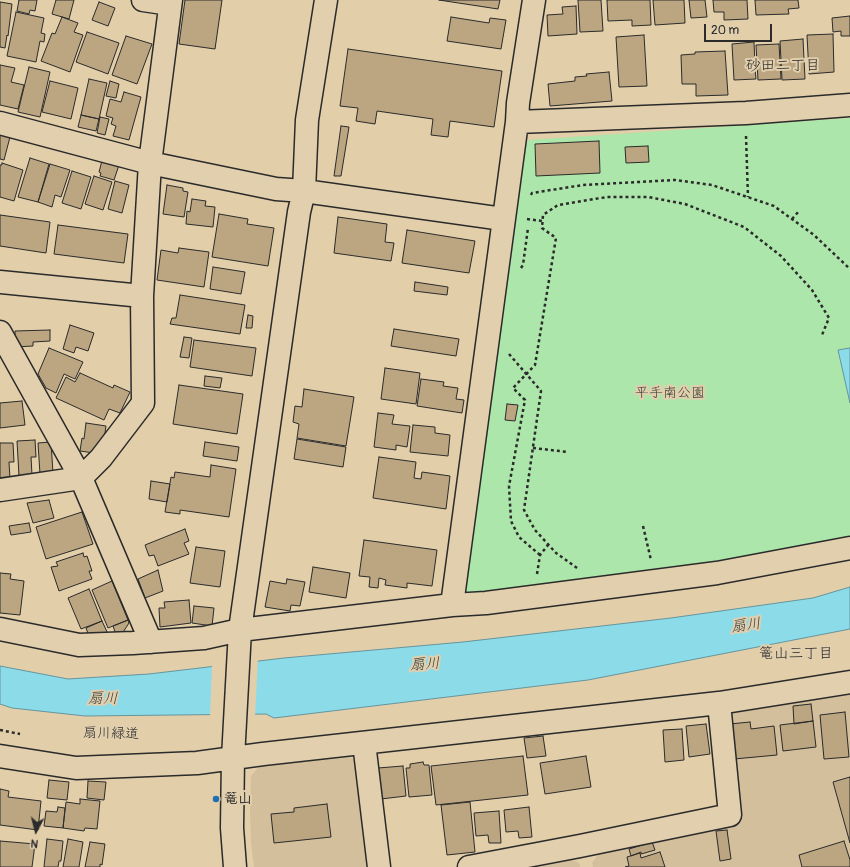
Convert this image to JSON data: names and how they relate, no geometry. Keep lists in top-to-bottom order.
{
  "districts": ["砂田二丁目", "篭山三丁目"],
  "water": ["扇川"],
  "parks": ["平手南公園"],
  "places": ["篭山"],
  "scale_bar": "20 m",
  "north": "bottom"
}
